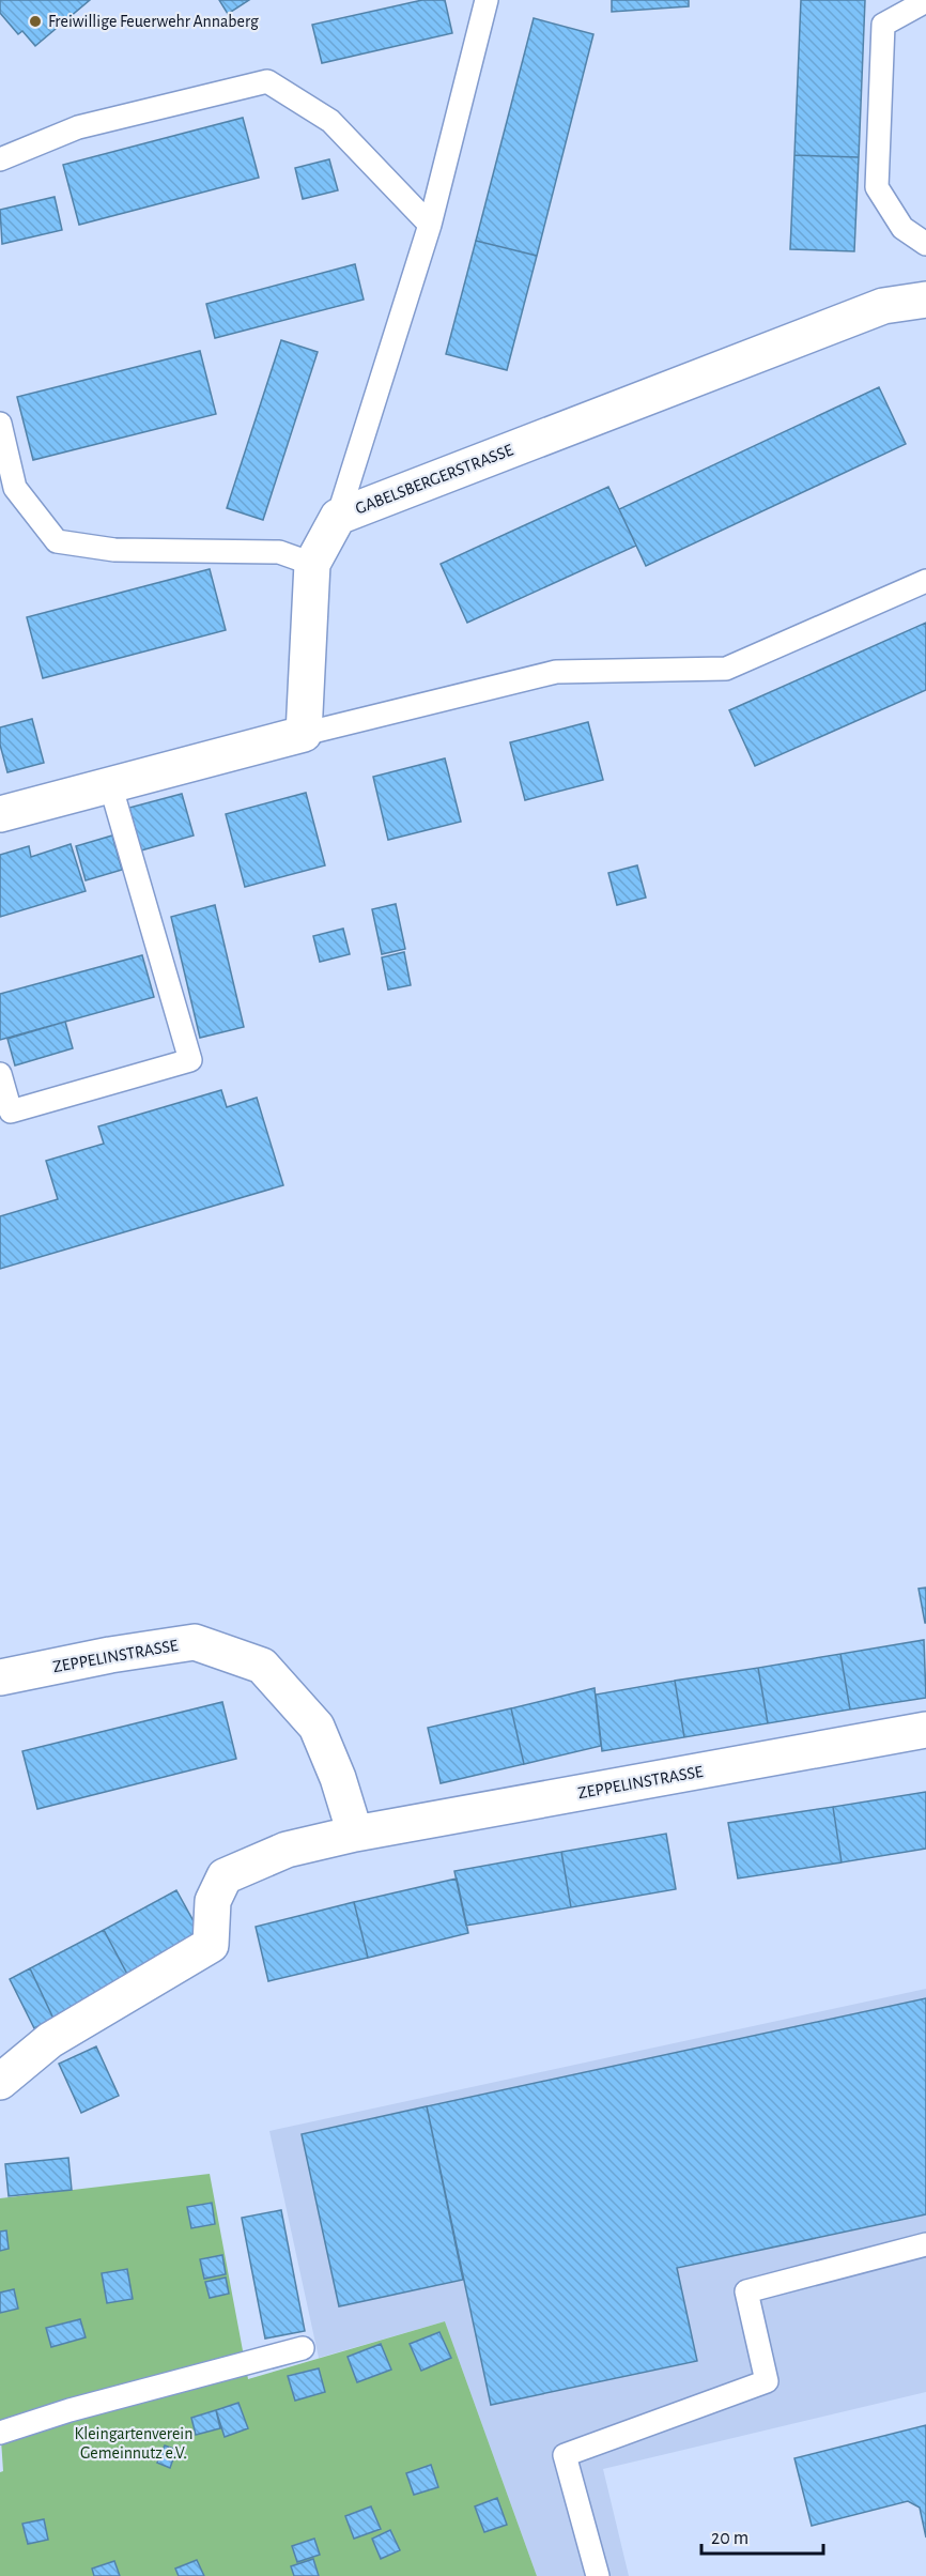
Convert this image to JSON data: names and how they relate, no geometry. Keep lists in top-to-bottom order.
{
  "streets": {
    "street": ["GABELSBERGERSTRASSE", "ZEPPELINSTRASSE"]
  },
  "parks": ["Kleingartenverein Gemeinnutz e.V."],
  "places": ["Freiwillige Feuerwehr Annaberg"],
  "scale_bar": "20 m"
}
